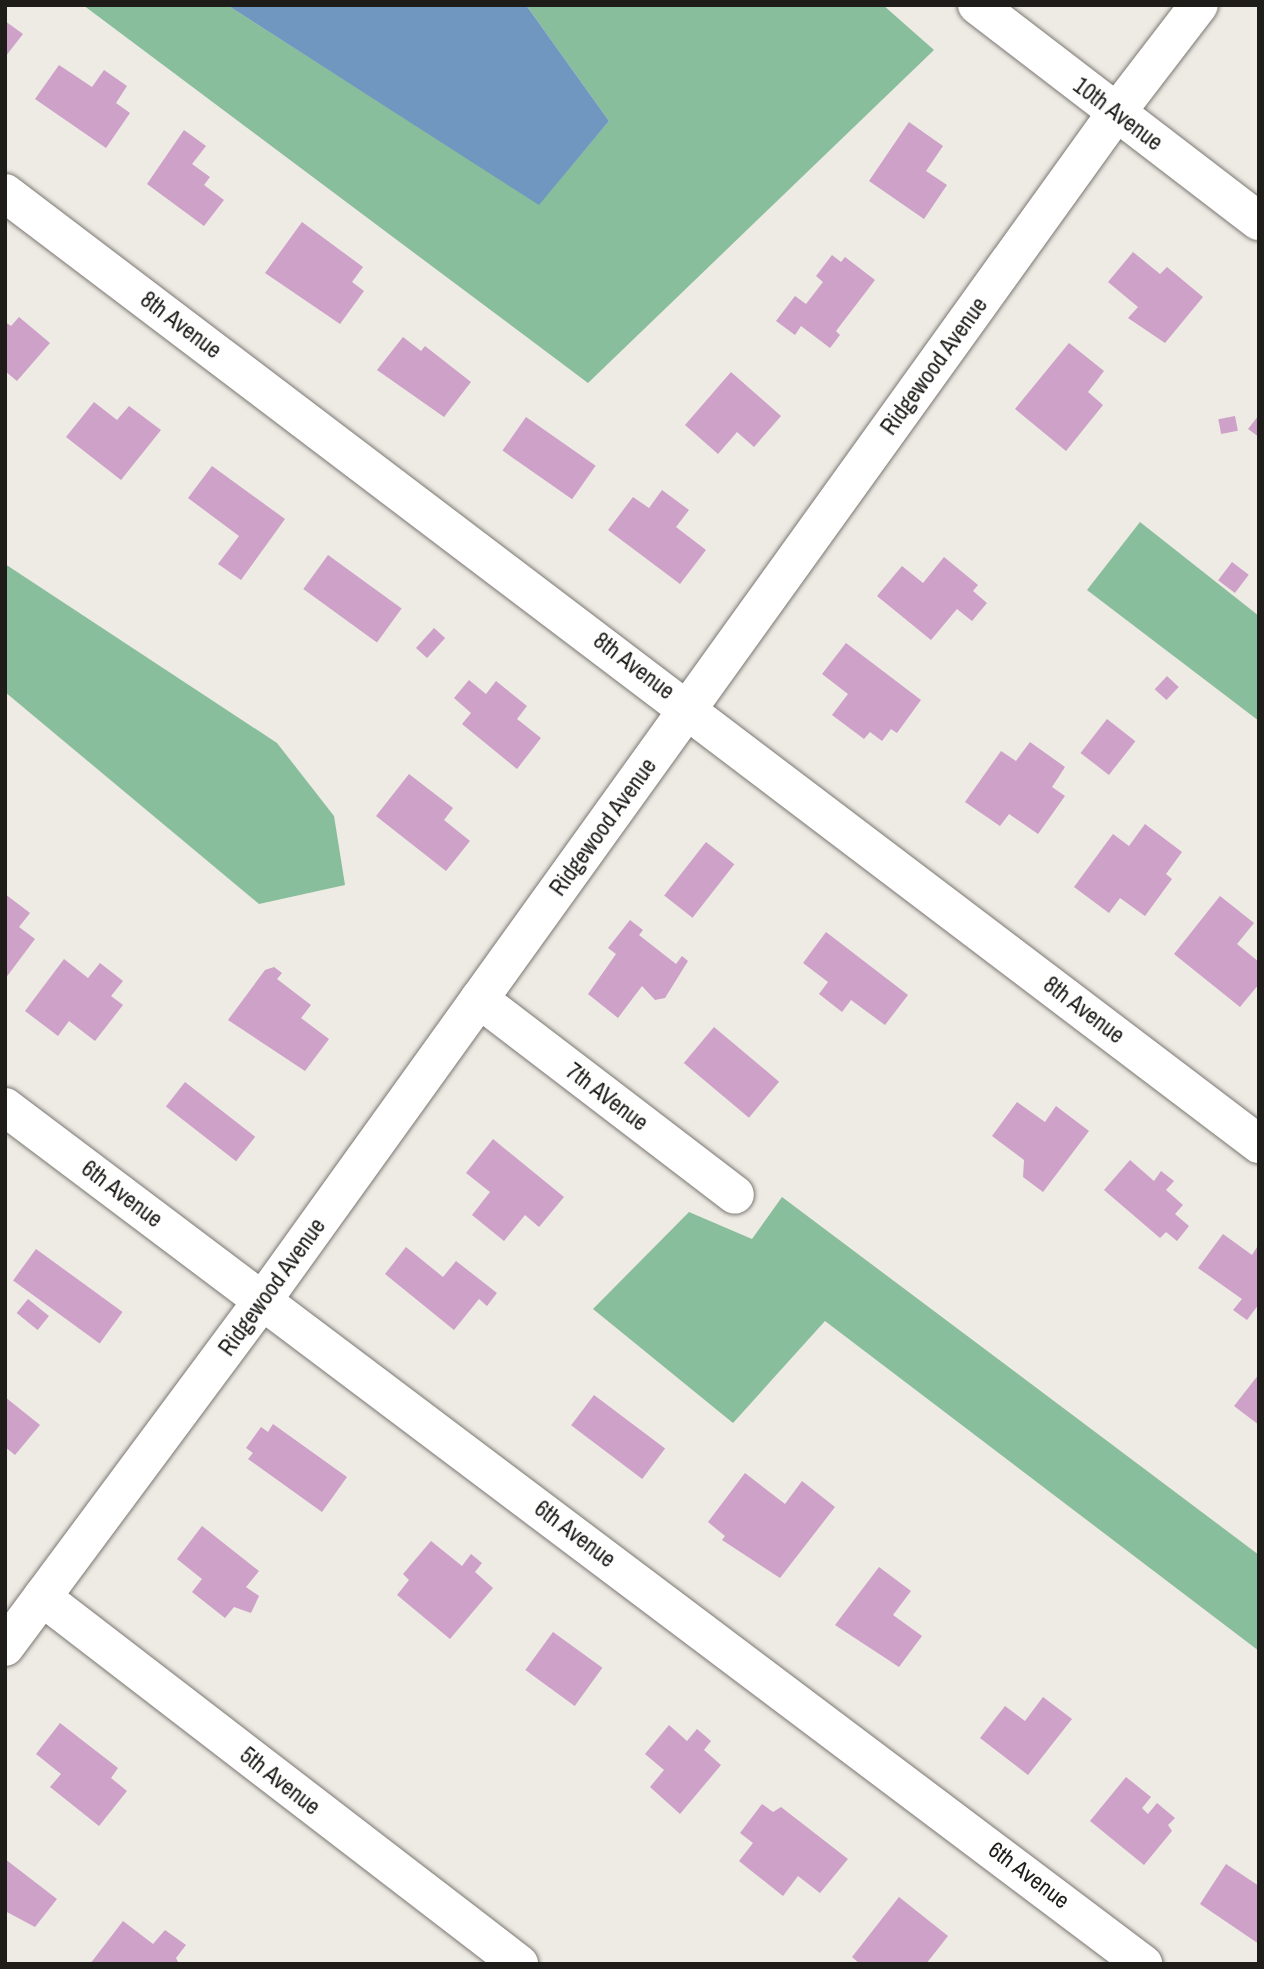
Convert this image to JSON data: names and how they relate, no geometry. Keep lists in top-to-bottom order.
{
  "streets": {
    "street": [
      "10th Avenue",
      "8th Avenue",
      "Ridgewood Avenue",
      "7th AVenue",
      "6th Avenue",
      "5th Avenue"
    ]
  },
  "crossings": [
    ["10th Avenue", "Ridgewood Avenue"],
    ["8th Avenue", "Ridgewood Avenue"],
    ["Ridgewood Avenue", "7th AVenue"],
    ["Ridgewood Avenue", "6th Avenue"],
    ["Ridgewood Avenue", "5th Avenue"]
  ]
}
